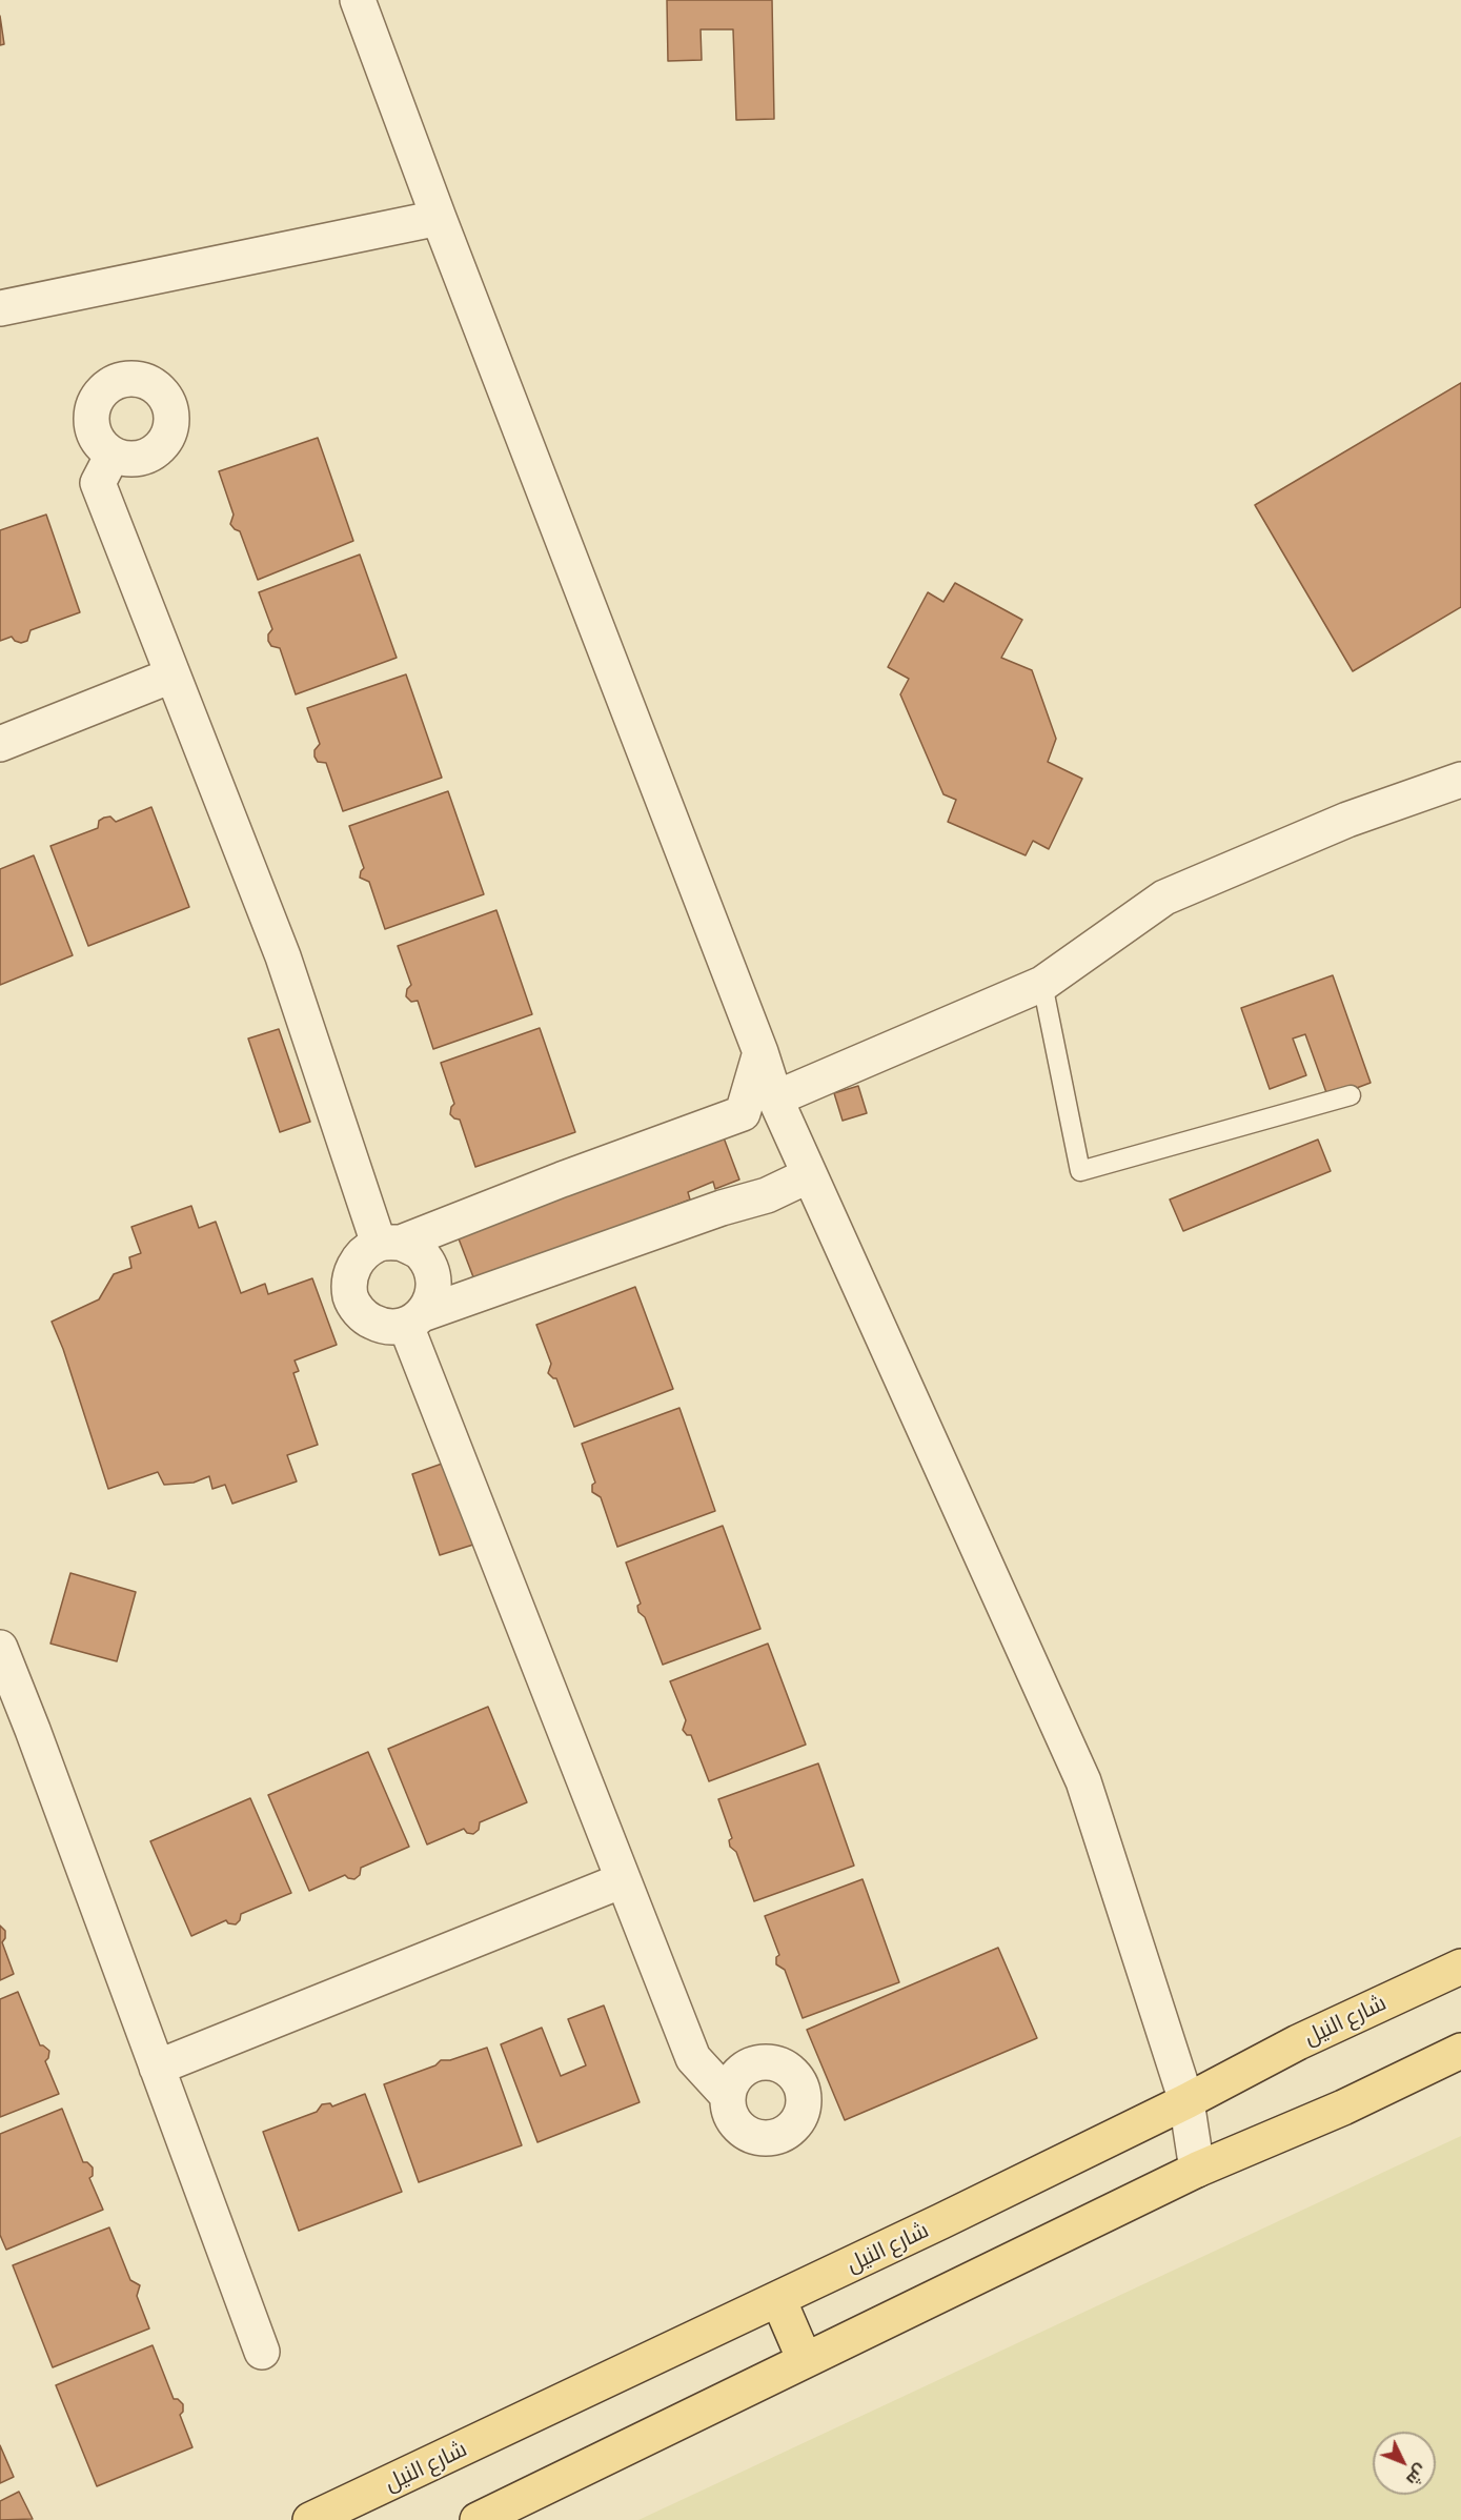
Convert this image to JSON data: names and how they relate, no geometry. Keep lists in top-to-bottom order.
{
  "streets": {
    "main road": ["شارع النيل"]
  },
  "north": "bottom right"
}
